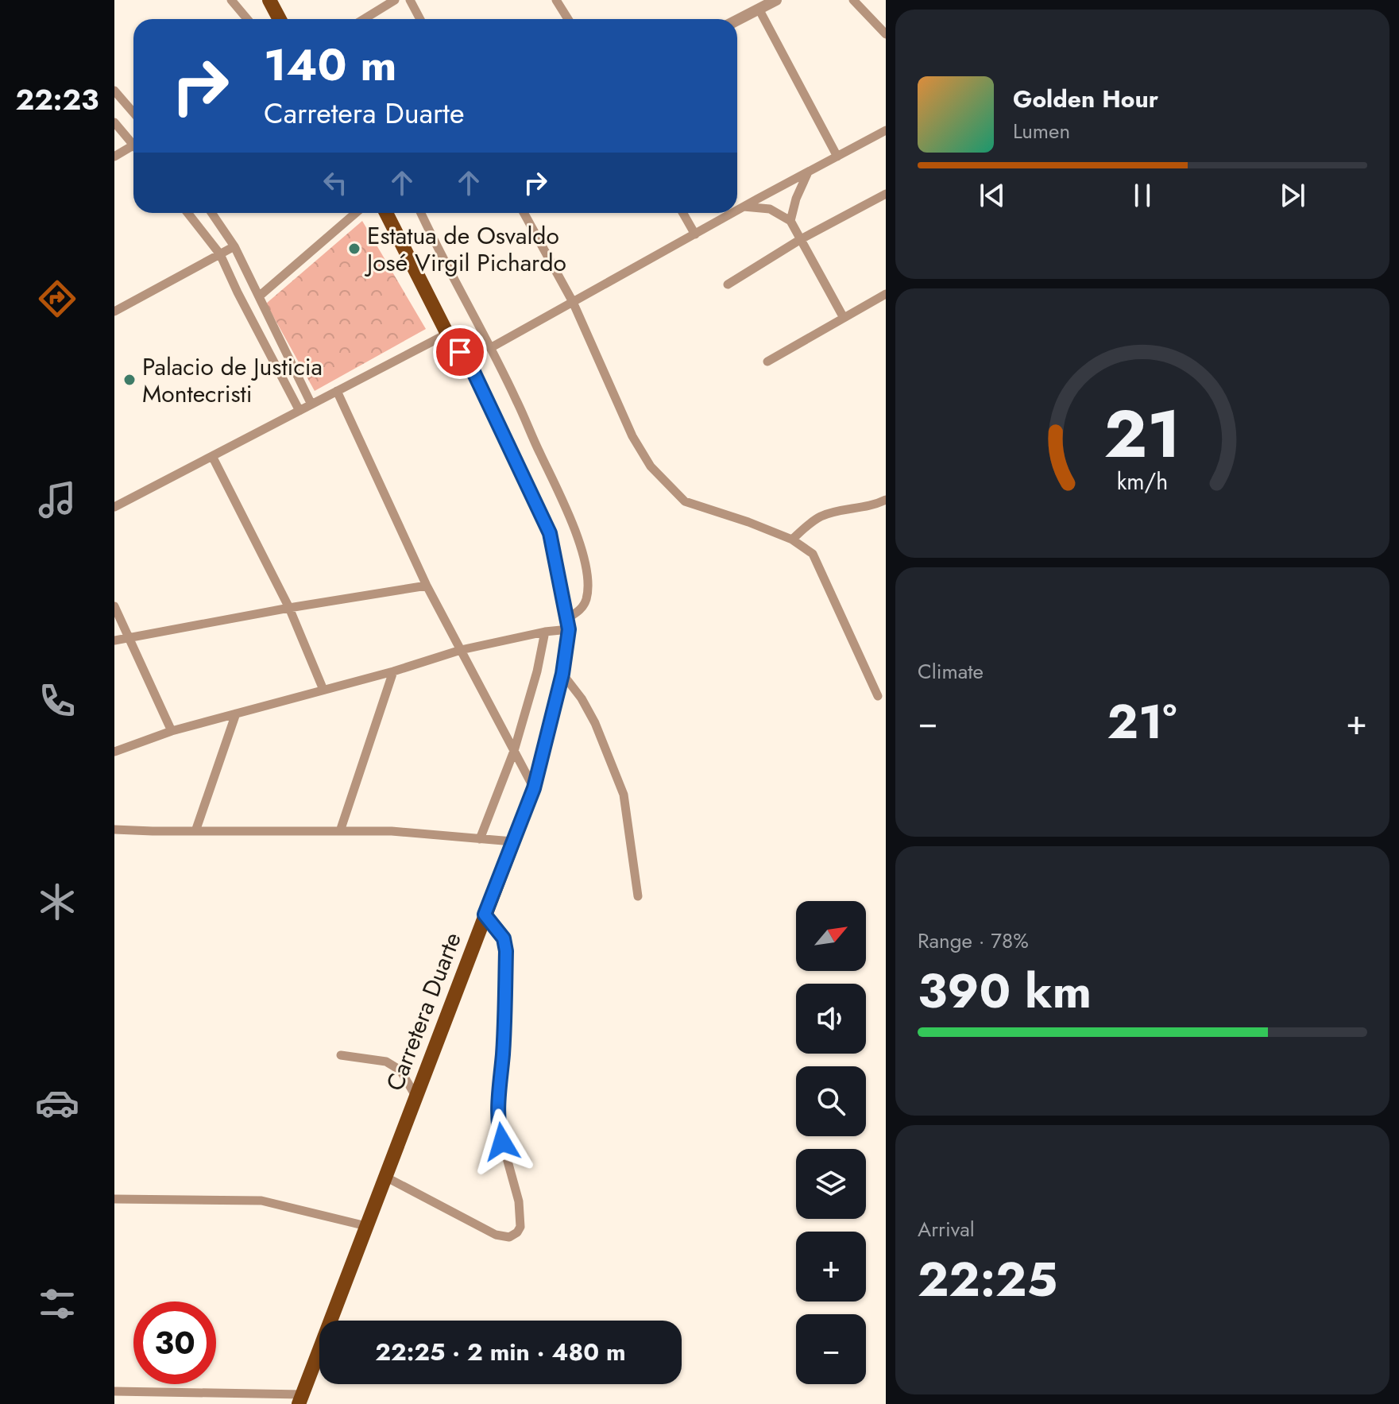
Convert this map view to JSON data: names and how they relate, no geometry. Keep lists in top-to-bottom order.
{
  "streets": {
    "main road": ["Carretera Duarte"]
  },
  "places": ["Estatua de Osvaldo José Virgil Pichardo", "Palacio de Justicia Montecristi"],
  "north": "top right",
  "page": {
    "tabs": "22:23",
    "turn": ["140 m", "Carretera Duarte"],
    "song": ["Golden Hour", "Lumen"],
    "tile": [
      "Climate",
      ["Range · 78%", "390 km"],
      ["Arrival", "22:25"]
    ],
    "heat": ["−", "21°", "+"],
    "map_buttons": ["+", "−"],
    "limit": "30",
    "trip": "22:25 · 2 min · 480 m",
    "gauge": ["21", "km/h"]
  }
}
